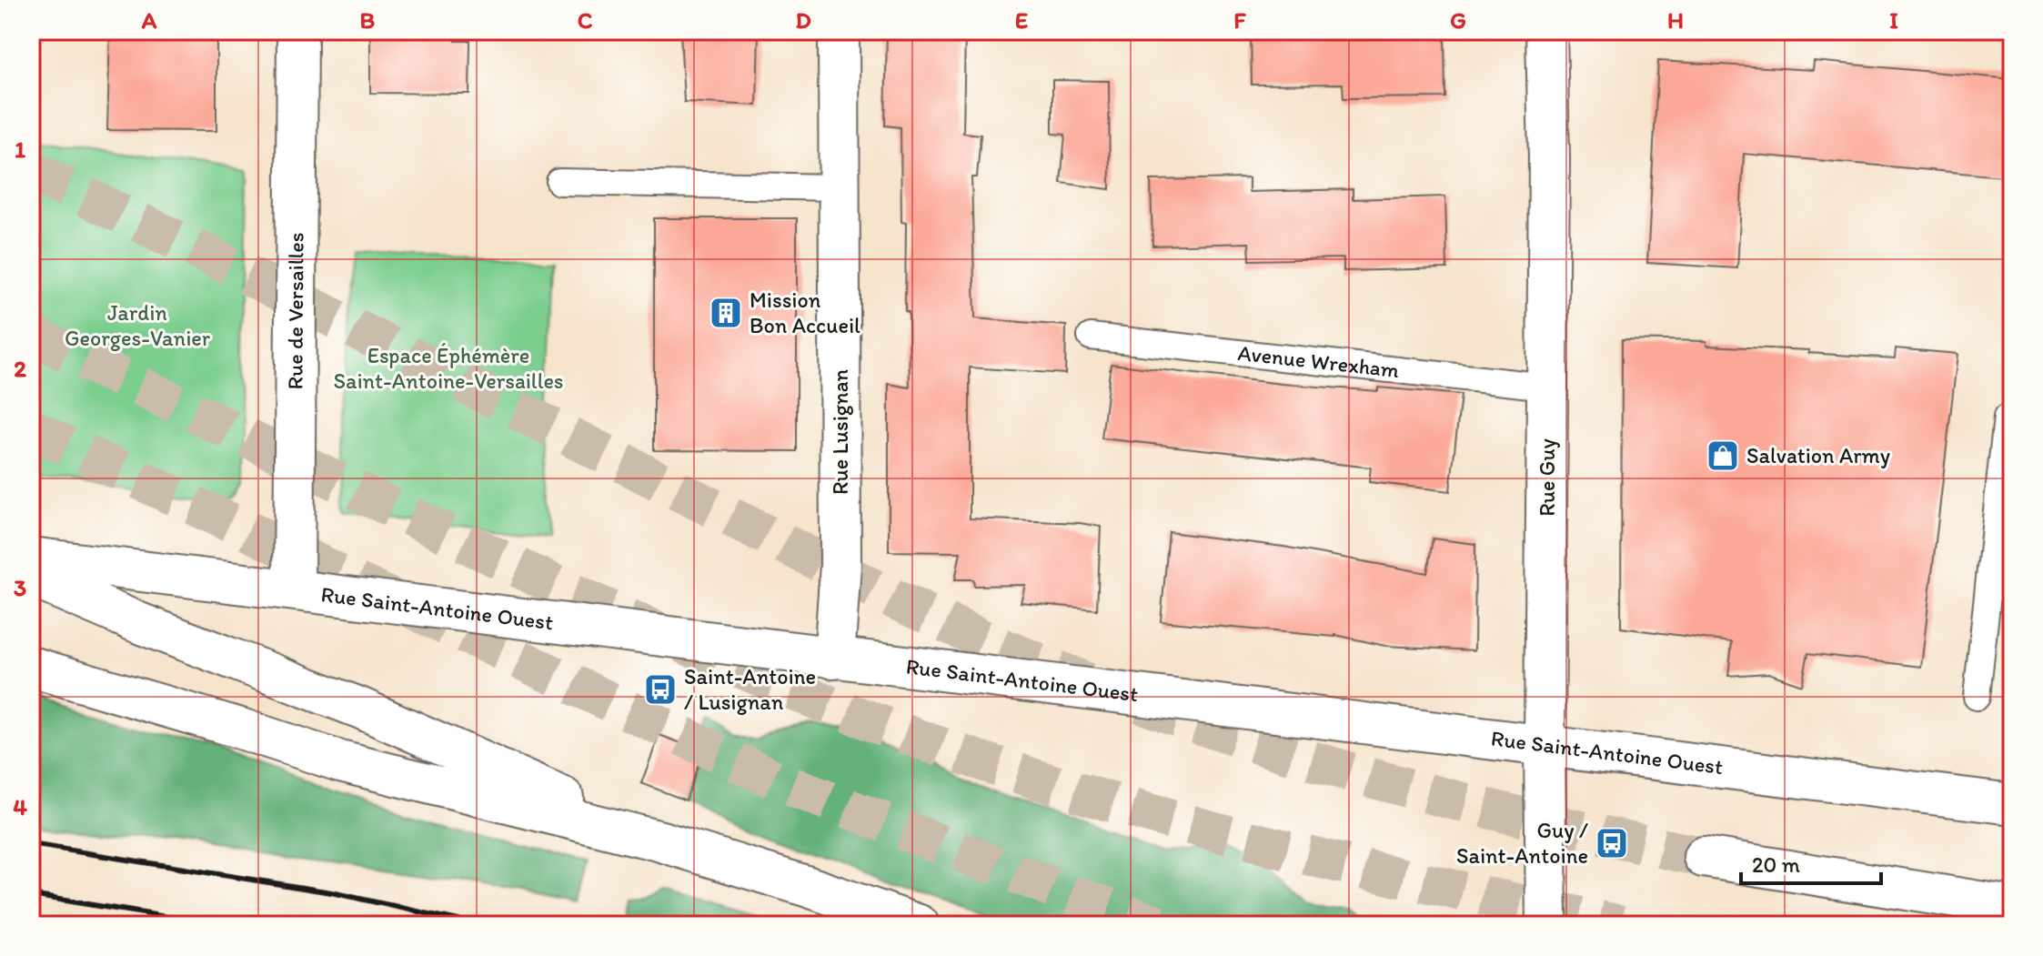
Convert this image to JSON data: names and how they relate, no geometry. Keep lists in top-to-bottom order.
{
  "streets": {
    "main road": [
      "Rue de Versailles",
      "Rue Lusignan",
      "Rue Guy",
      "Rue Saint-Antoine Ouest"
    ],
    "lane": ["Avenue Wrexham"]
  },
  "crossings": [
    ["Rue de Versailles", "Rue Saint-Antoine Ouest"],
    ["Avenue Wrexham", "Rue Guy"],
    ["Rue Lusignan", "Rue Saint-Antoine Ouest"],
    ["Rue Guy", "Rue Saint-Antoine Ouest"]
  ],
  "parks": ["Jardin Georges-Vanier", "Espace Éphémère Saint-Antoine-Versailles"],
  "places": {
    "building": ["Mission Bon Accueil"],
    "shop": ["Salvation Army"],
    "bus stop": ["Saint-Antoine / Lusignan", "Guy / Saint-Antoine"]
  },
  "scale_bar": "20 m",
  "grid": {
    "columns": [
      "A",
      "B",
      "C",
      "D",
      "E",
      "F",
      "G",
      "H",
      "I"
    ],
    "rows": [
      "1",
      "2",
      "3",
      "4"
    ]
  }
}
